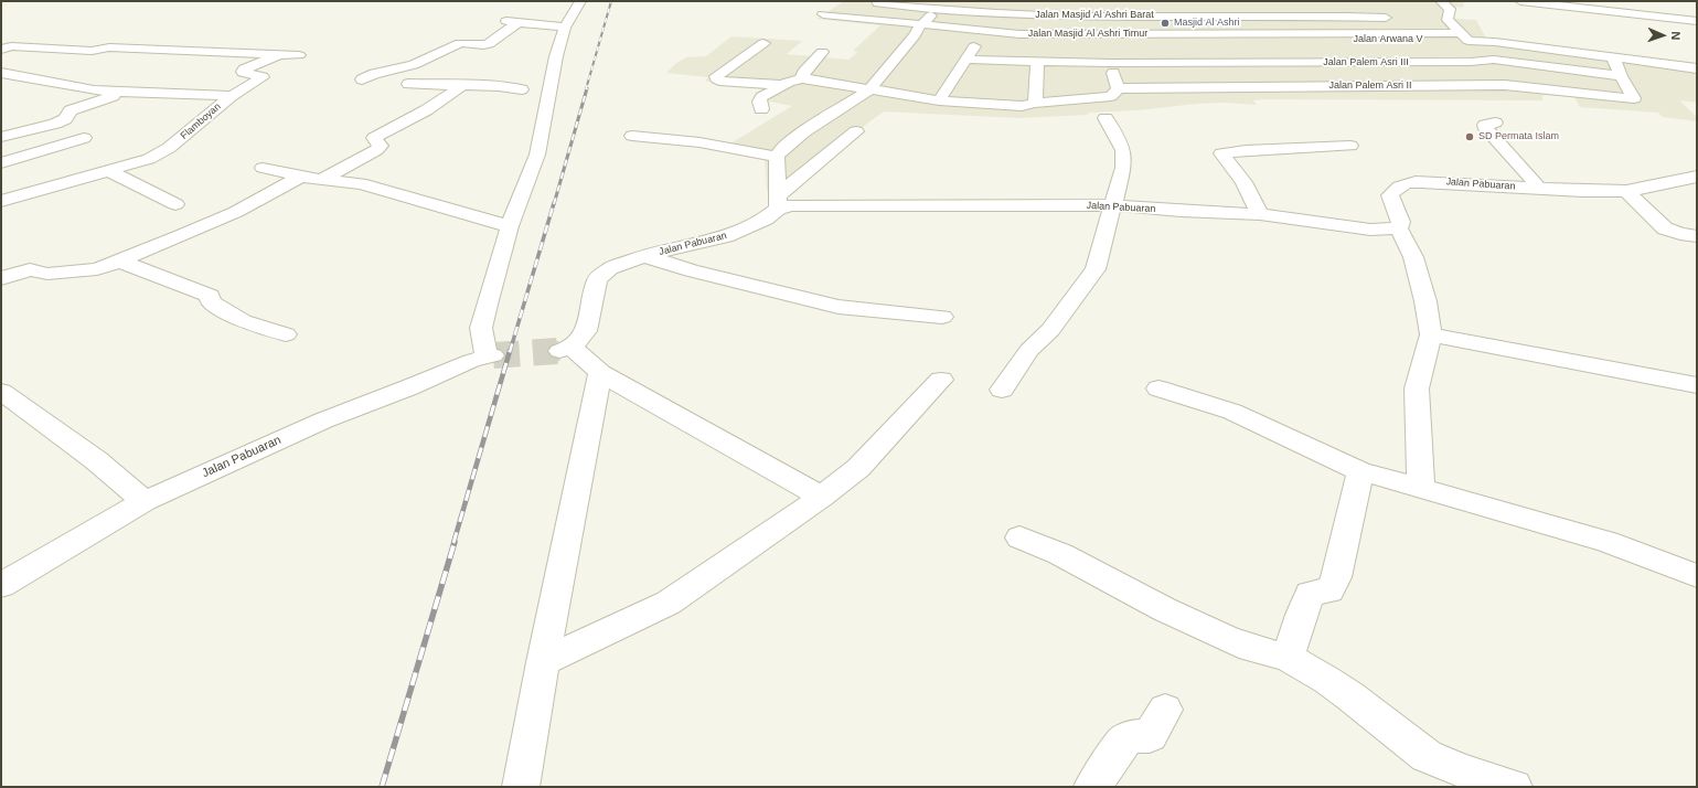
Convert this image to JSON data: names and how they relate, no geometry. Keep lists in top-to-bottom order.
{
  "streets": {
    "street": [
      "Jalan Masjid Al Ashri Barat",
      "Jalan Masjid Al Ashri Timur",
      "Jalan Arwana V",
      "Jalan Palem Asri III",
      "Jalan Palem Asri II",
      "Flamboyan",
      "Jalan Pabuaran"
    ]
  },
  "crossings": [
    ["Jalan Masjid Al Ashri Timur", "Jalan Arwana V"],
    ["Jalan Palem Asri III", "Jalan Palem Asri II"]
  ],
  "places": ["Masjid Al Ashri", "SD Permata Islam"],
  "north": "right"
}
